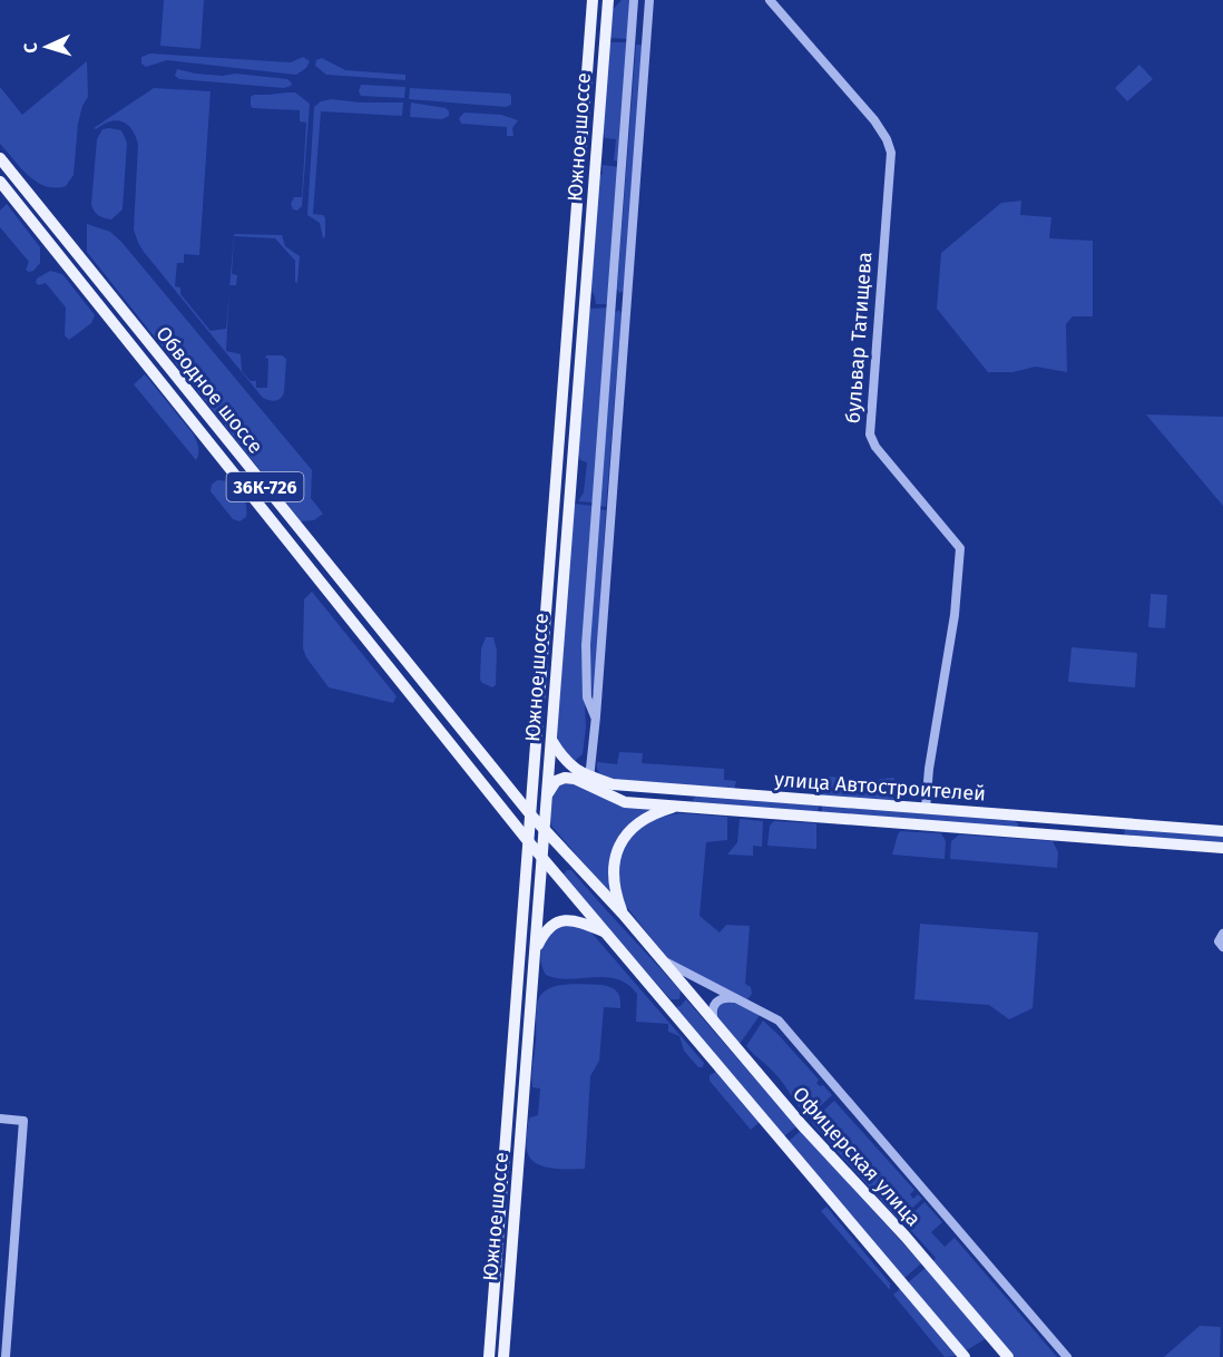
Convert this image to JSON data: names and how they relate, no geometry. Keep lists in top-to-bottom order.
{
  "streets": {
    "main road": [
      "Южное шоссе",
      "Обводное шоссе",
      "36К-726",
      "улица Автостроителей",
      "Офицерская улица"
    ],
    "street": ["бульвар Татищева"]
  },
  "crossings": [
    ["Южное шоссе", "Обводное шоссе"],
    ["Южное шоссе", "улица Автостроителей"],
    ["Южное шоссе", "Офицерская улица"],
    ["бульвар Татищева", "улица Автостроителей"],
    ["Обводное шоссе", "Офицерская улица"],
    ["улица Автостроителей", "Офицерская улица"]
  ],
  "north": "left"
}
